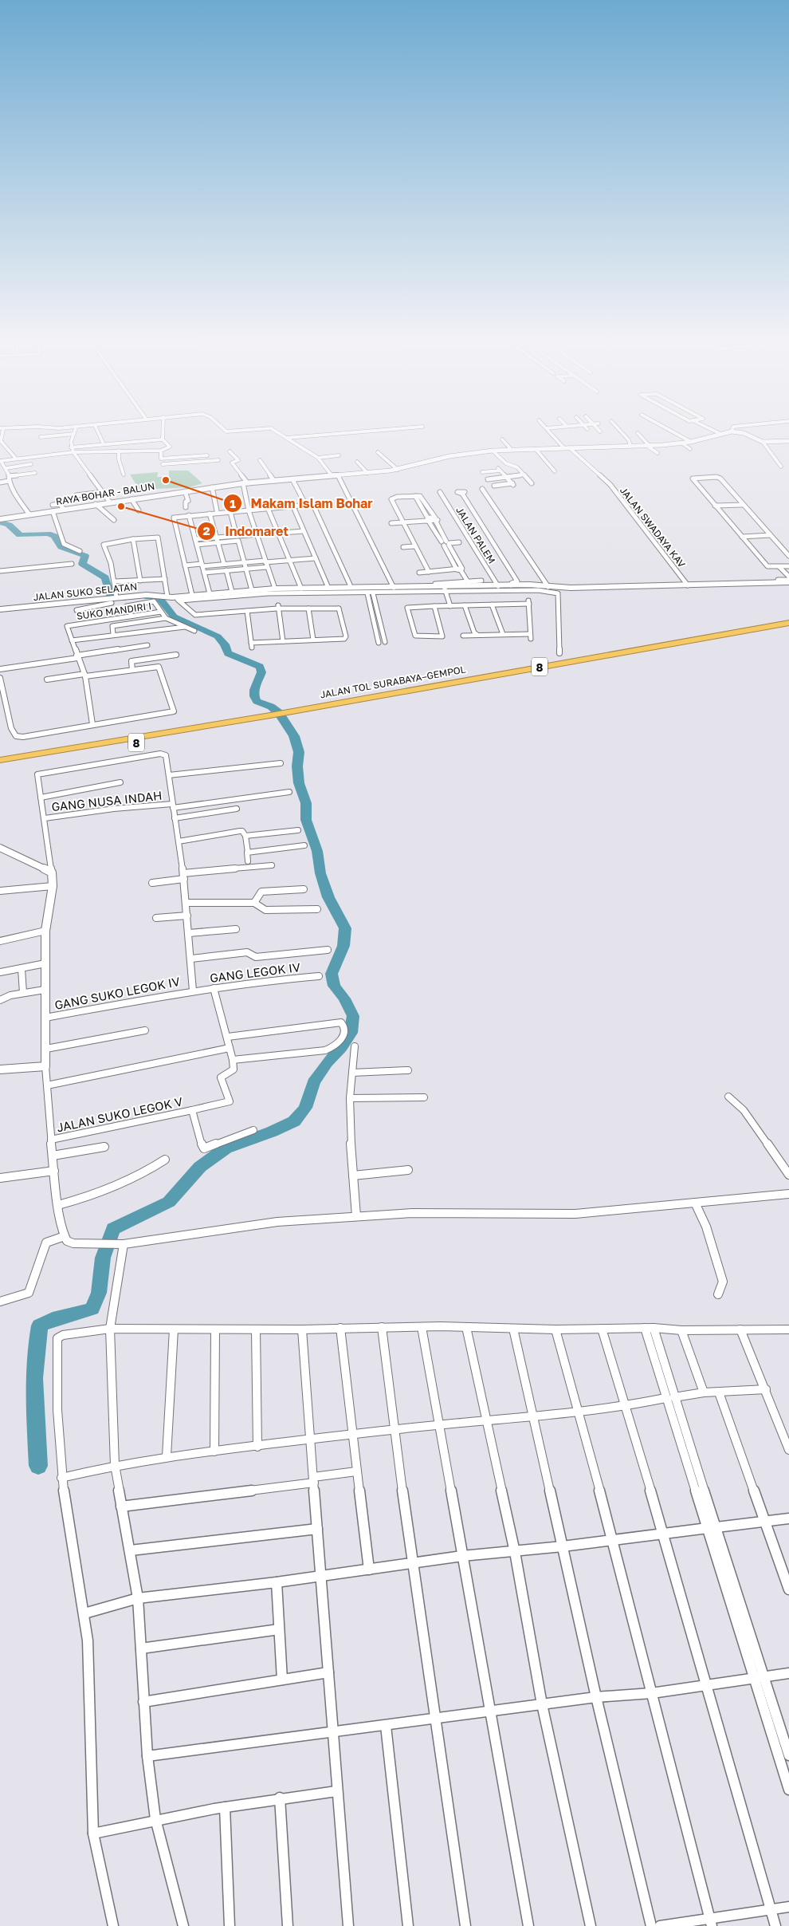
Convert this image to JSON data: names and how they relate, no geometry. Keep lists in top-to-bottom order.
{
  "streets": {
    "highway": ["8", "JALAN TOL SURABAYA–GEMPOL"],
    "street": [
      "RAYA BOHAR - BALUN",
      "JALAN SWADAYA KAV",
      "JALAN PALEM",
      "JALAN SUKO SELATAN",
      "SUKO MANDIRI I",
      "GANG NUSA INDAH",
      "GANG LEGOK IV",
      "GANG SUKO LEGOK IV",
      "JALAN SUKO LEGOK V"
    ]
  },
  "crossings": [
    ["RAYA BOHAR - BALUN", "JALAN SWADAYA KAV"],
    ["JALAN SWADAYA KAV", "JALAN SUKO SELATAN"],
    ["JALAN PALEM", "JALAN SUKO SELATAN"],
    ["GANG LEGOK IV", "GANG SUKO LEGOK IV"]
  ],
  "places": ["Makam Islam Bohar", "Indomaret"]
}
